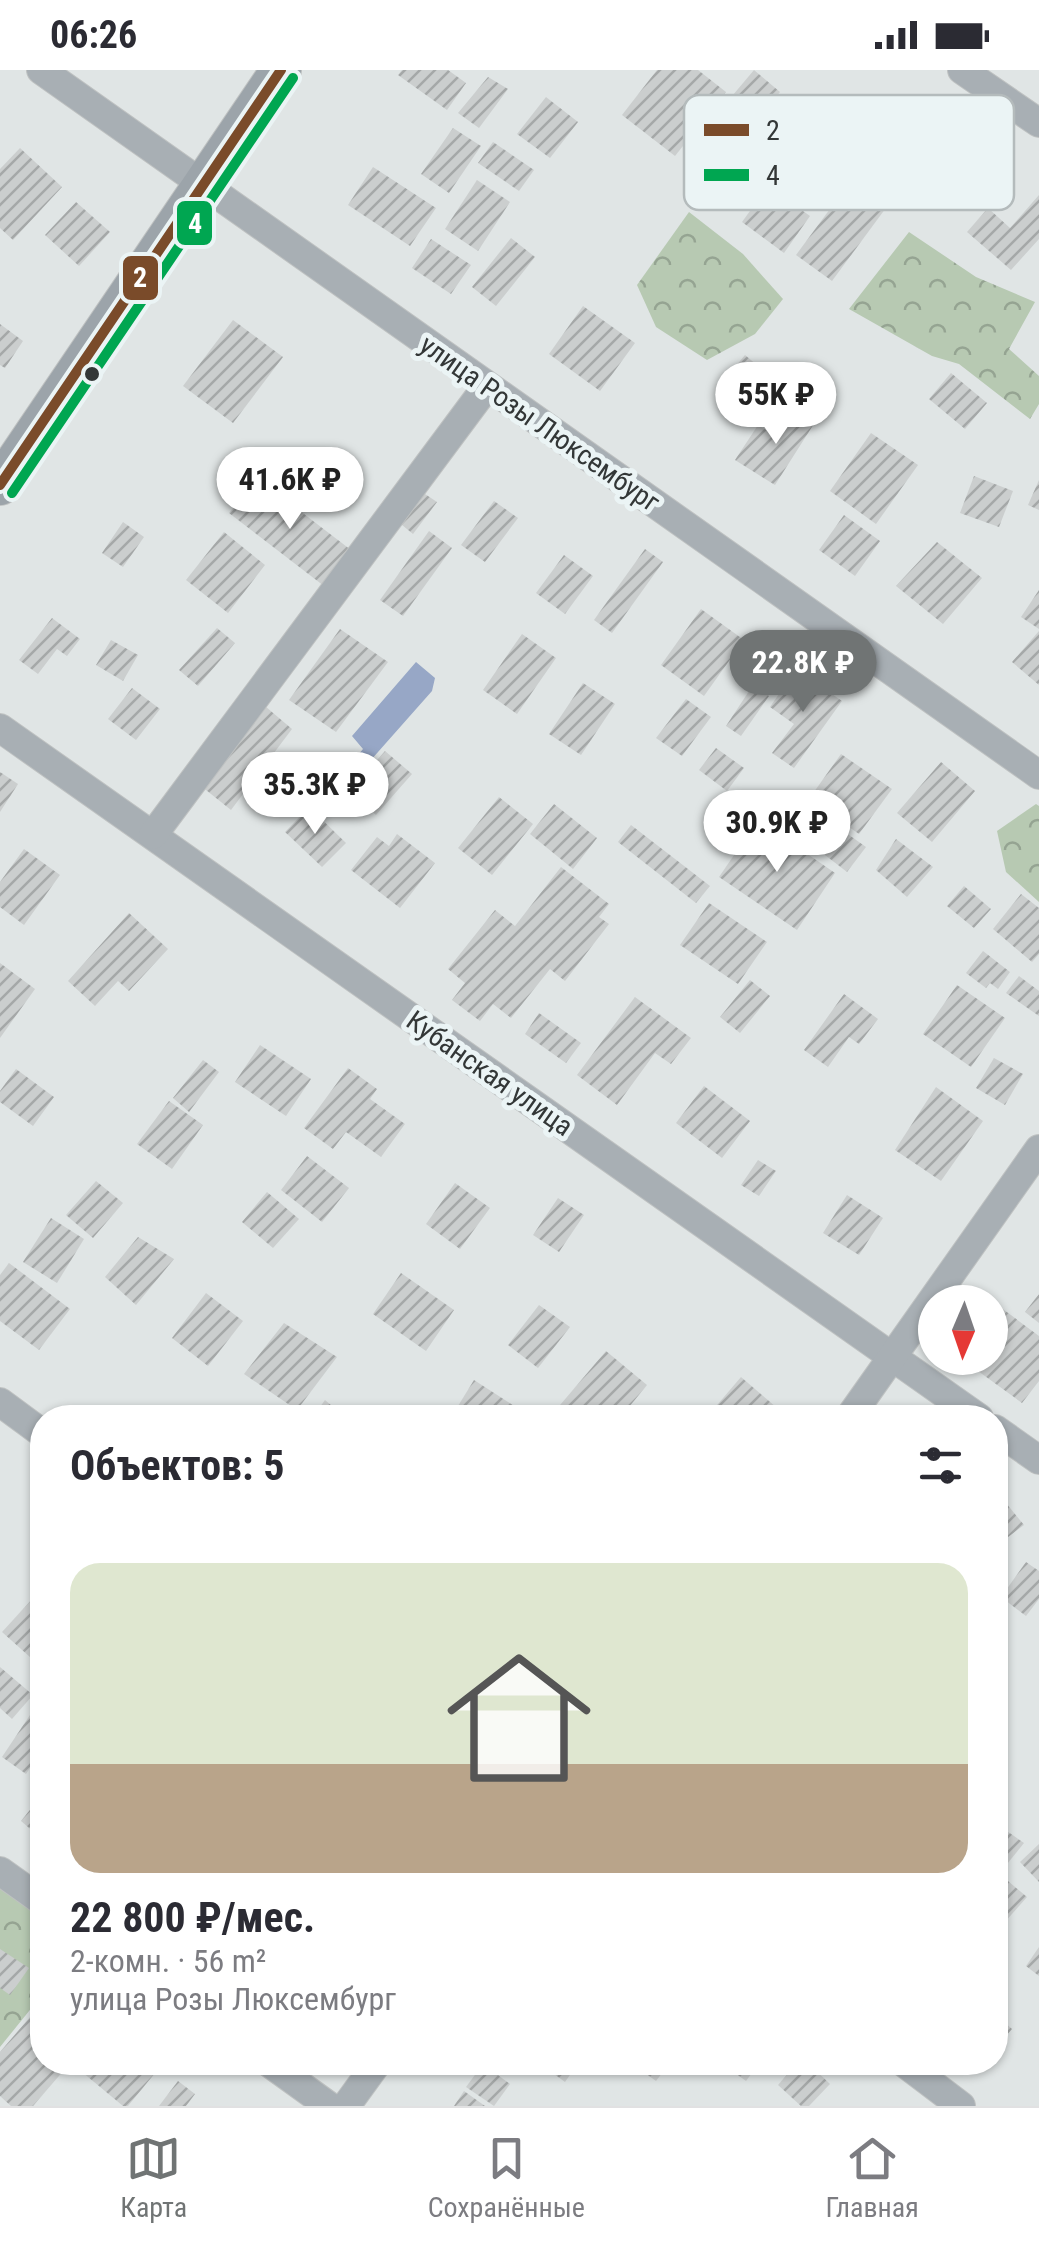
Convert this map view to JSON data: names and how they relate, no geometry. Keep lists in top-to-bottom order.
{
  "streets": {
    "street": ["улица Розы Люксембург", "Кубанская улица"]
  },
  "lines": ["transit line 2", "transit line 4"],
  "legend": ["2", "4"],
  "north": "bottom",
  "page": {
    "status": "06:26",
    "price": [
      "55K ₽",
      "41.6K ₽",
      "22.8K ₽",
      "35.3K ₽",
      "30.9K ₽"
    ],
    "heading": "Объектов: 5",
    "list": [
      {
        "name": "22 800 ₽/мес.",
        "note": "2-комн. · 56 m² · улица Розы Люксембург"
      }
    ],
    "tabs": ["Карта", "Сохранённые", "Главная"]
  }
}
